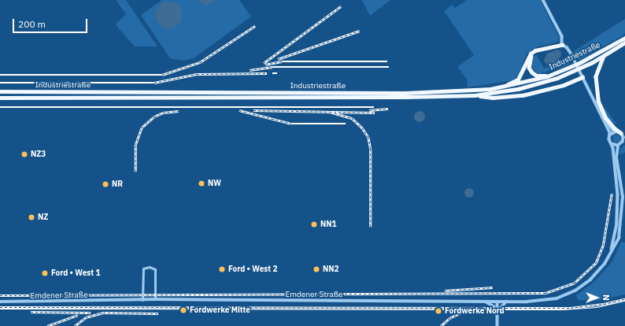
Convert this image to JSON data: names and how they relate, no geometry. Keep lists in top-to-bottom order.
{
  "streets": {
    "highway": ["Industriestraße"],
    "street": ["Emdener Straße"]
  },
  "places": [
    "NZ3",
    "NW",
    "NR",
    "NZ",
    "NN1",
    "Ford • West 2",
    "NN2",
    "Ford • West 1",
    "Fordwerke Mitte",
    "Fordwerke Nord"
  ],
  "scale_bar": "200 m",
  "north": "right"
}
